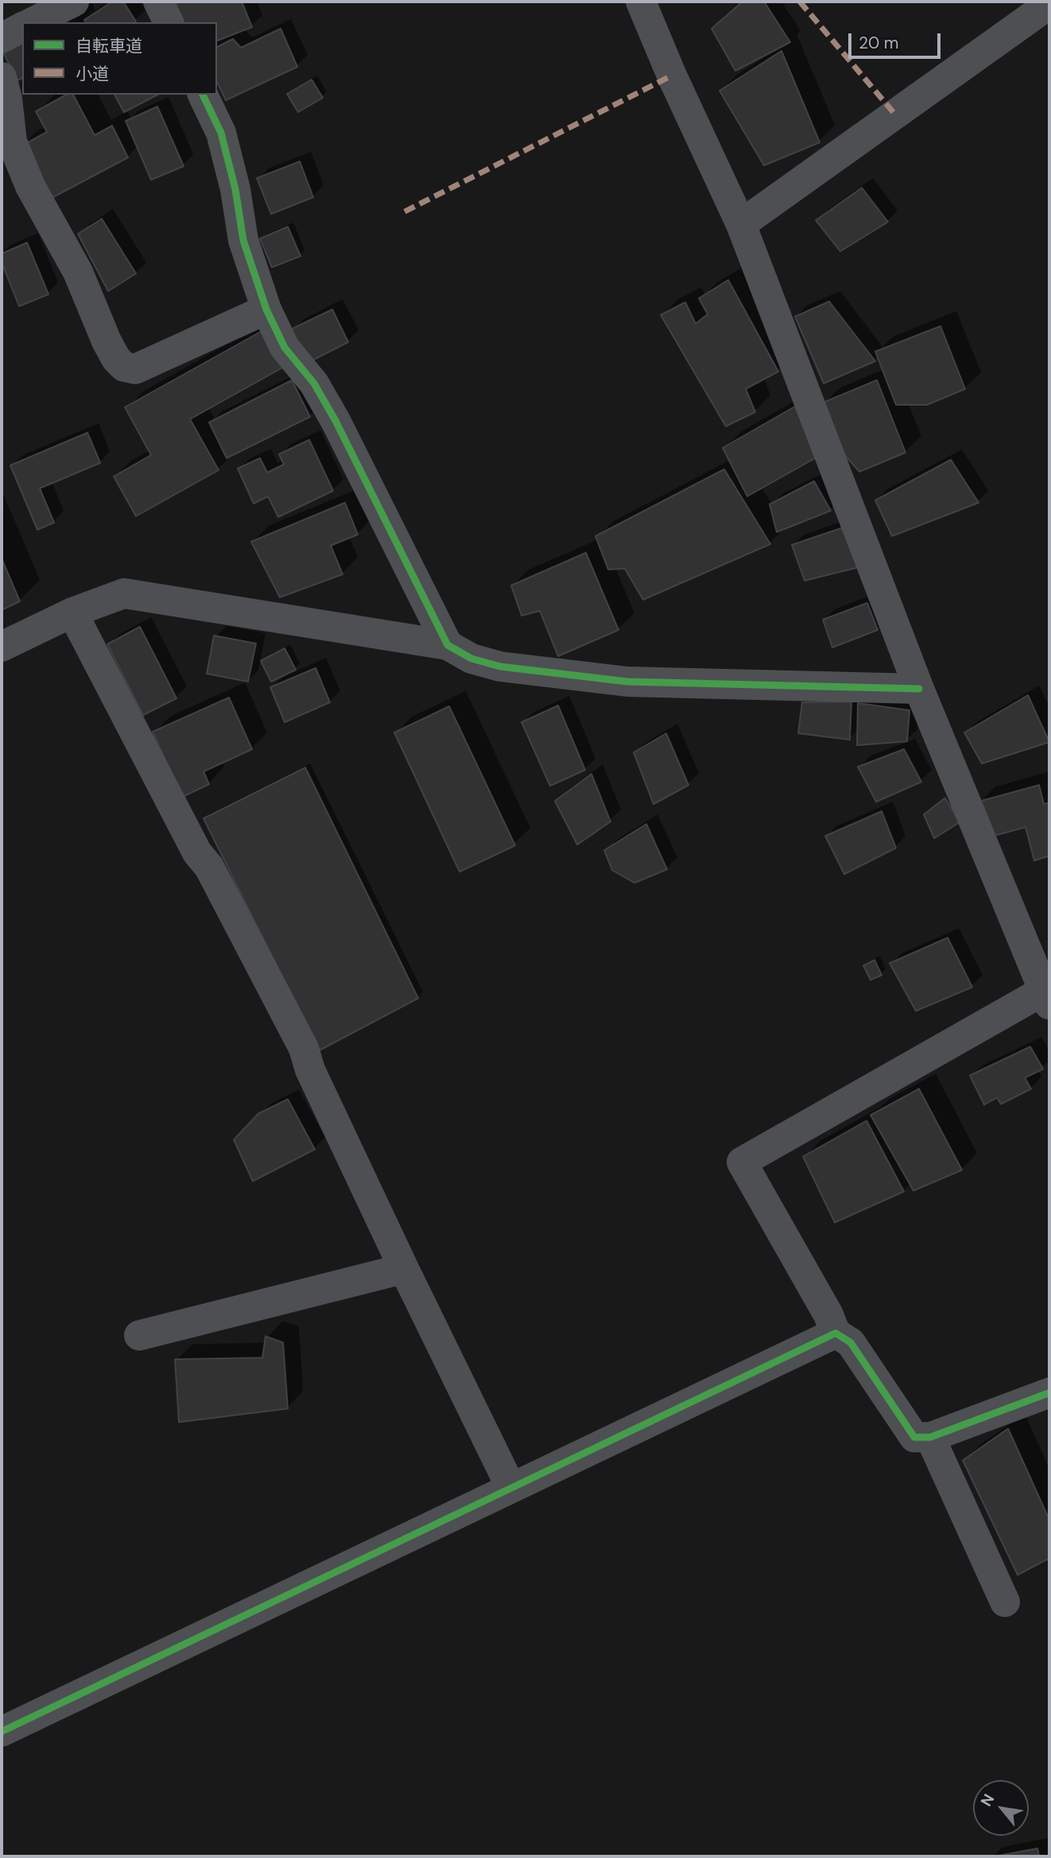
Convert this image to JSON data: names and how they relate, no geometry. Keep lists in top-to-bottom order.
{
  "legend": ["自転車道", "小道"],
  "scale_bar": "20 m",
  "north": "top left"
}
